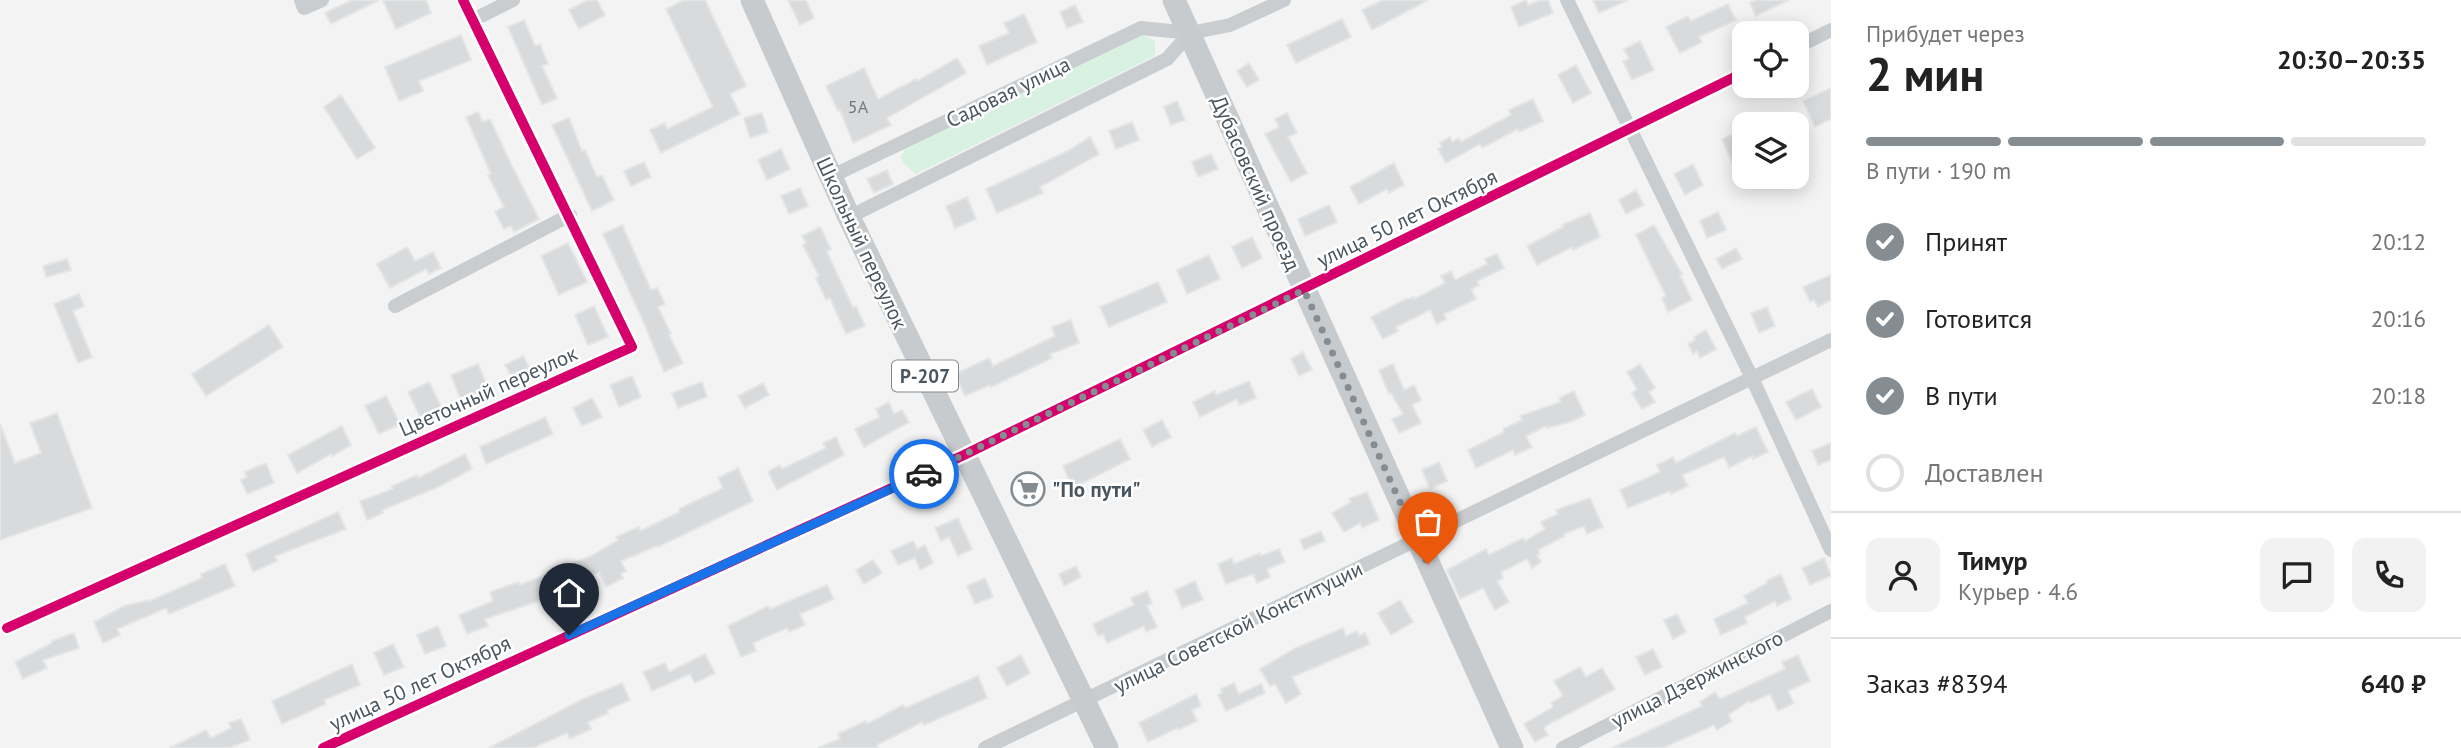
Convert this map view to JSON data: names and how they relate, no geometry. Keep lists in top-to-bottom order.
{
  "streets": {
    "main road": ["Дубасовский проезд", "Школьный переулок", "Р-207"],
    "street": [
      "Садовая улица",
      "улица 50 лет Октября",
      "Цветочный переулок",
      "улица Советской Конституции",
      "улица Дзержинского"
    ]
  },
  "crossings": [
    ["Садовая улица", "Дубасовский проезд"],
    ["Садовая улица", "Школьный переулок"],
    ["Дубасовский проезд", "улица 50 лет Октября"],
    ["Дубасовский проезд", "улица Советской Конституции"],
    ["улица 50 лет Октября", "Школьный переулок"],
    ["Школьный переулок", "улица Советской Конституции"]
  ],
  "places": {
    "supermarket": ["\"По пути\""]
  },
  "house_numbers": ["5А"],
  "page": {
    "heading": ["2 мин", "Прибудет через", "20:30–20:35"],
    "panel": [
      "Тимур",
      "Курьер · 4.6",
      "Заказ #8394",
      "640 ₽"
    ],
    "bar": "В пути · 190 m",
    "list": [
      ["Принят", "20:12"],
      ["Готовится", "20:16"],
      ["В пути", "20:18"],
      "Доставлен"
    ]
  }
}
